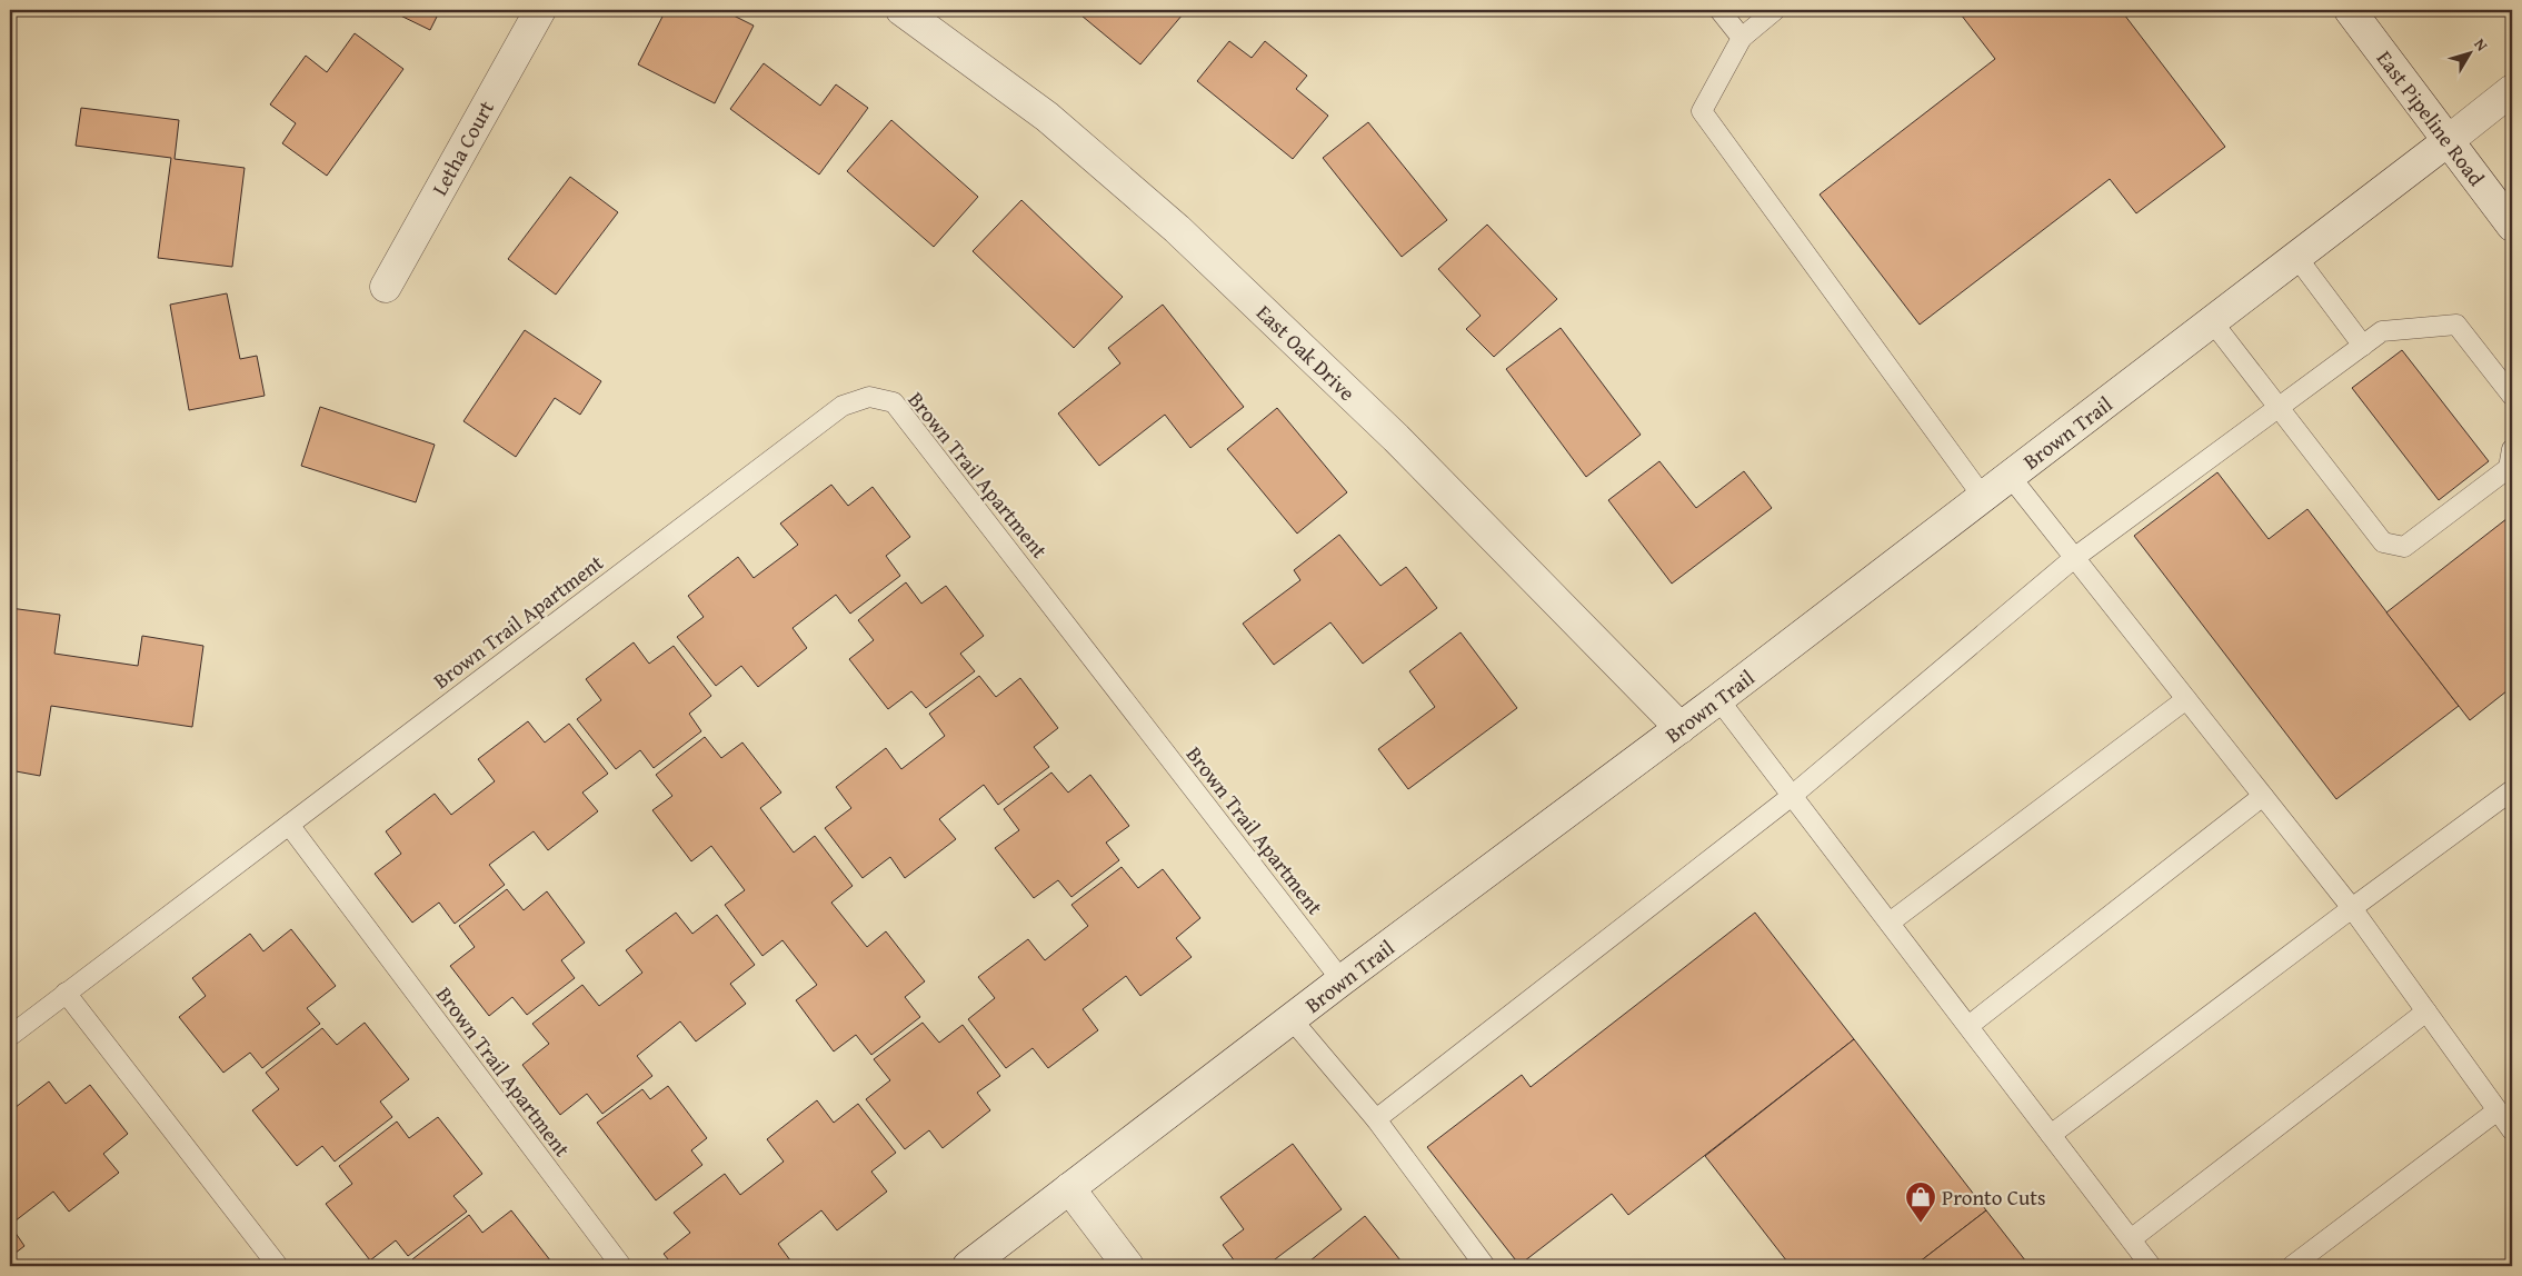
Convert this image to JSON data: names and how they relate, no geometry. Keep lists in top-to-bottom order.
{
  "streets": {
    "main road": [
      "East Pipeline Road",
      "Letha Court",
      "East Oak Drive",
      "Brown Trail"
    ],
    "lane": ["Brown Trail Apartment"]
  },
  "crossings": [
    ["East Pipeline Road", "Brown Trail"],
    ["East Oak Drive", "Brown Trail"],
    ["Brown Trail", "Brown Trail Apartment"]
  ],
  "places": {
    "shop": ["Pronto Cuts"]
  },
  "north": "top right"
}
